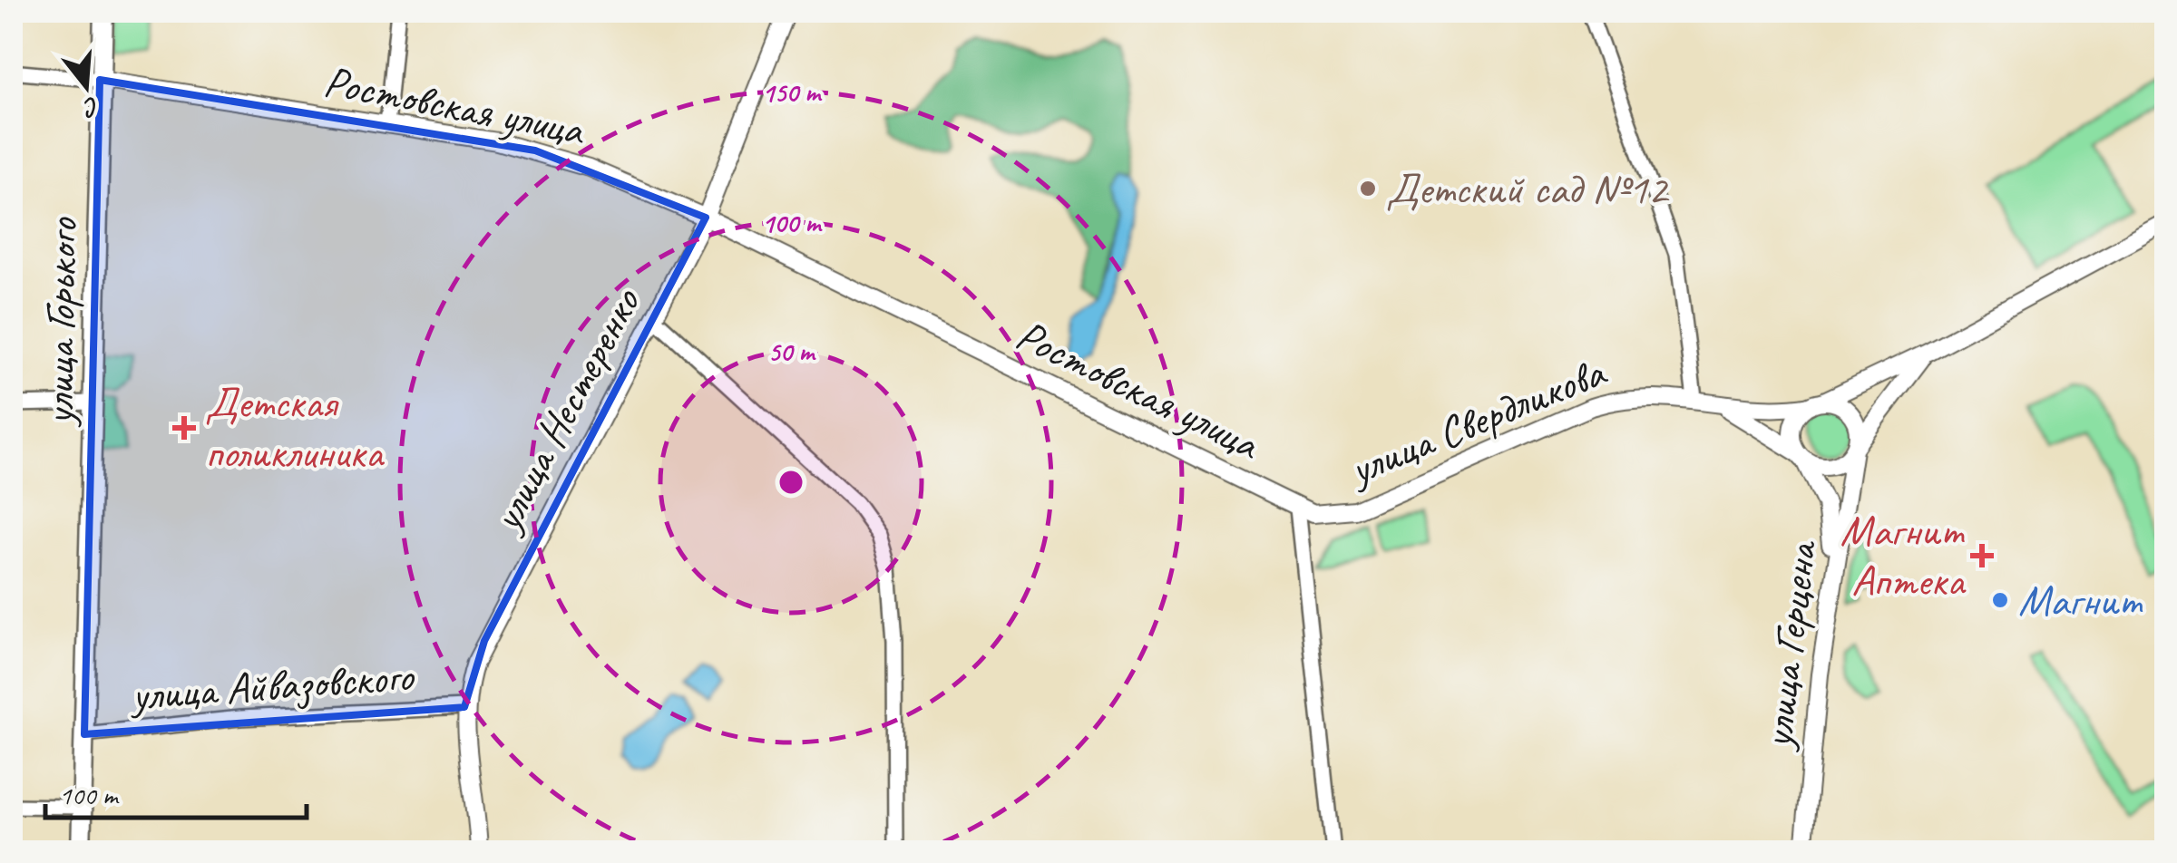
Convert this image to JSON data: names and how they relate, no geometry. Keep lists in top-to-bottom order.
{
  "streets": {
    "main road": ["улица Горького"],
    "street": [
      "Ростовская улица",
      "улица Нестеренко",
      "улица Свердликова",
      "улица Герцена",
      "улица Айвазовского"
    ]
  },
  "crossings": [
    ["Ростовская улица", "улица Горького"],
    ["Ростовская улица", "улица Нестеренко"],
    ["Ростовская улица", "улица Свердликова"],
    ["улица Горького", "улица Айвазовского"],
    ["улица Нестеренко", "улица Айвазовского"],
    ["улица Свердликова", "улица Герцена"]
  ],
  "places": {
    "other": ["Детский сад №12", "Магнит"],
    "health": ["Детская поликлиника", "Магнит Аптека"]
  },
  "scale_bar": "100 m",
  "north": "bottom",
  "rings": ["150 m", "100 m", "50 m"]
}
